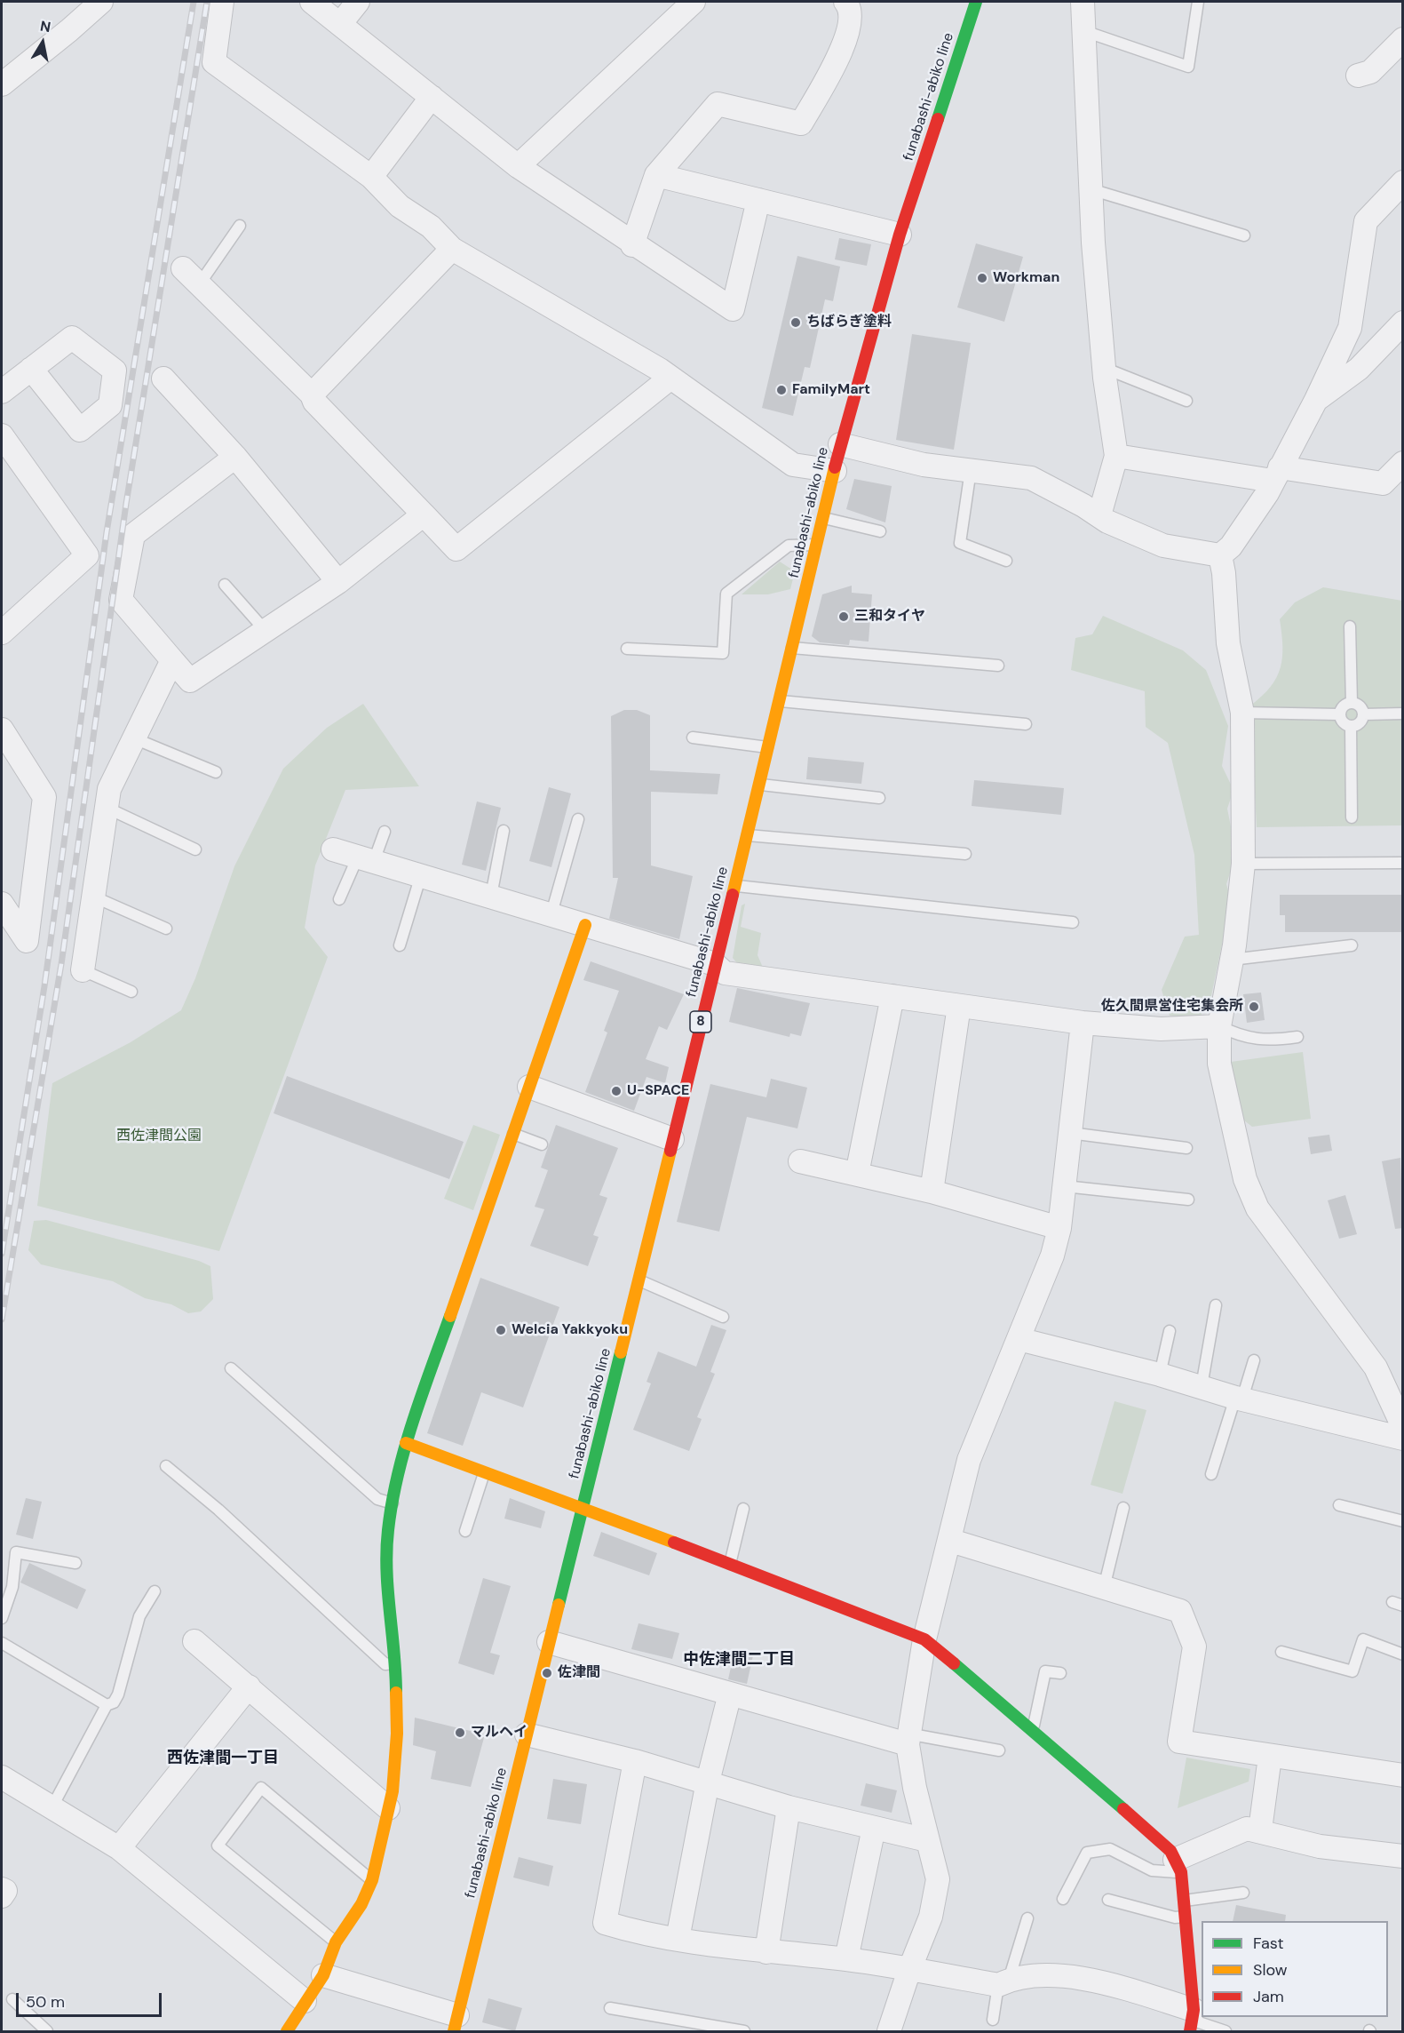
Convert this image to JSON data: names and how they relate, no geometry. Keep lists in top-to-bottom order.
{
  "streets": {
    "street": ["funabashi-abiko line", "8"]
  },
  "districts": ["中佐津間二丁目", "西佐津間一丁目"],
  "parks": ["西佐津間公園"],
  "places": [
    "Workman",
    "ちばらぎ塗料",
    "FamilyMart",
    "三和タイヤ",
    "佐久間県営住宅集会所",
    "U-SPACE",
    "Welcia Yakkyoku",
    "佐津間",
    "マルヘイ"
  ],
  "legend": ["Fast", "Slow", "Jam"],
  "scale_bar": "50 m",
  "north": "top"
}
